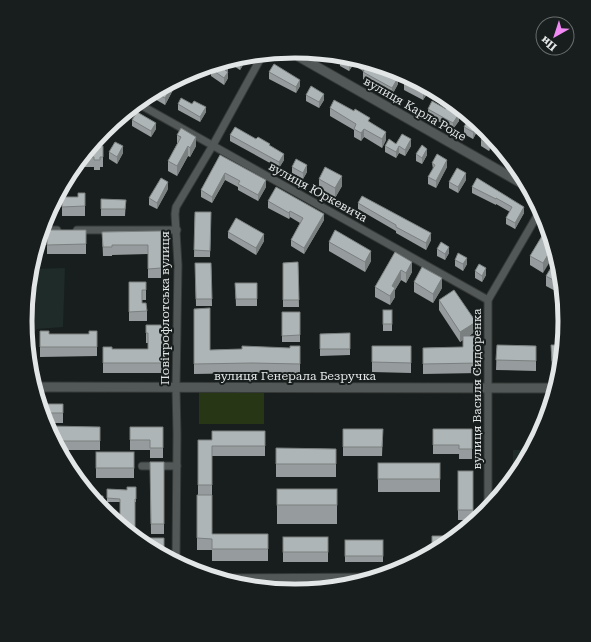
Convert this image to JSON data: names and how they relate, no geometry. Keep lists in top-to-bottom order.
{
  "streets": {
    "street": [
      "вулиця Карла Роде",
      "вулиця Юркевича",
      "Повітрофлотська вулиця",
      "вулиця Генерала Безручка",
      "вулиця Василя Сидоренка"
    ]
  },
  "crossings": [
    ["вулиця Юркевича", "Повітрофлотська вулиця"],
    ["вулиця Юркевича", "вулиця Василя Сидоренка"],
    ["Повітрофлотська вулиця", "вулиця Генерала Безручка"],
    ["вулиця Генерала Безручка", "вулиця Василя Сидоренка"]
  ],
  "north": "bottom left"
}
